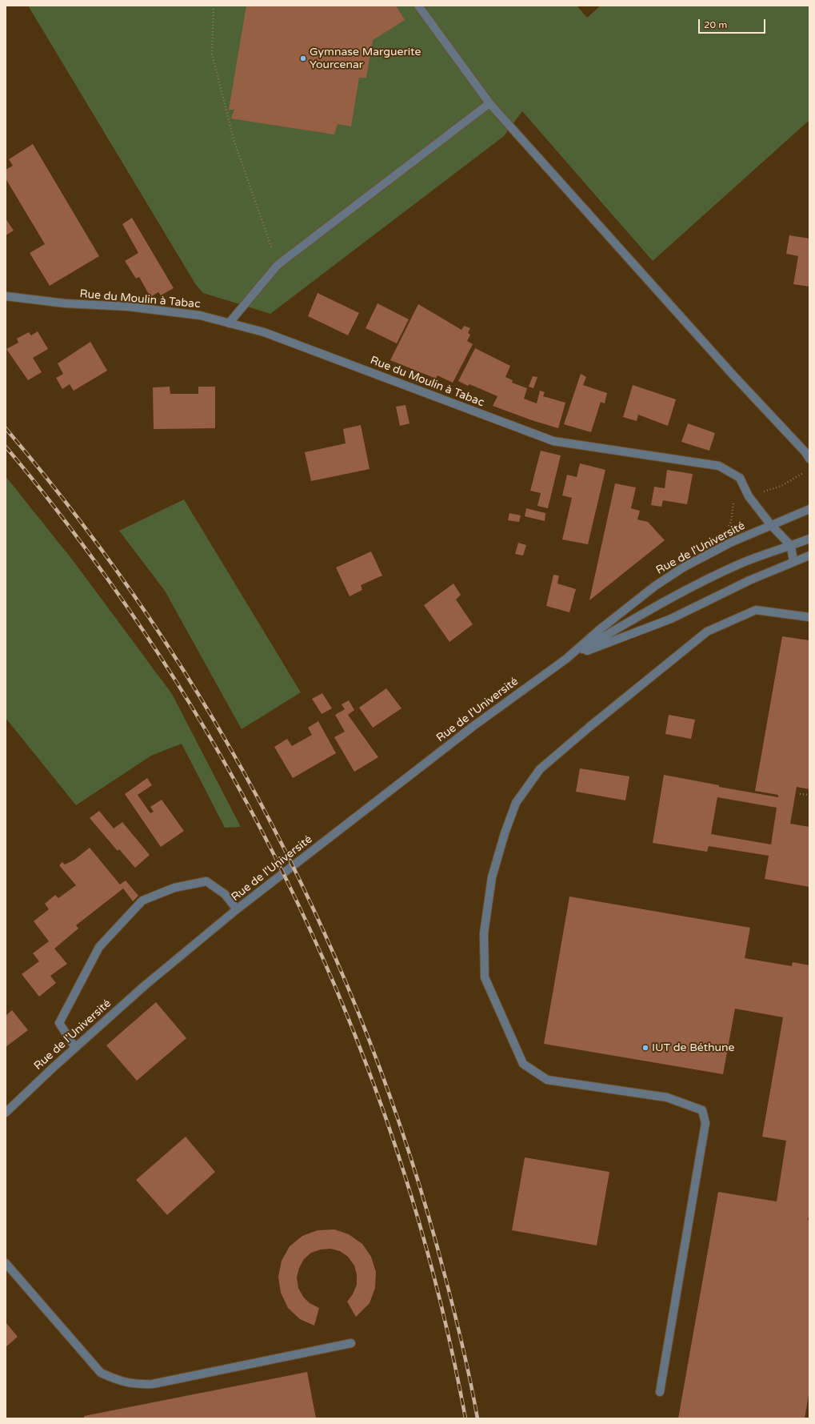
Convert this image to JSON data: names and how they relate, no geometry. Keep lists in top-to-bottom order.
{
  "streets": {
    "street": ["Rue du Moulin à Tabac", "Rue de l'Université"]
  },
  "crossings": [
    ["Rue du Moulin à Tabac", "Rue de l'Université"]
  ],
  "places": ["Gymnase Marguerite Yourcenar", "IUT de Béthune"],
  "scale_bar": "20 m"
}
